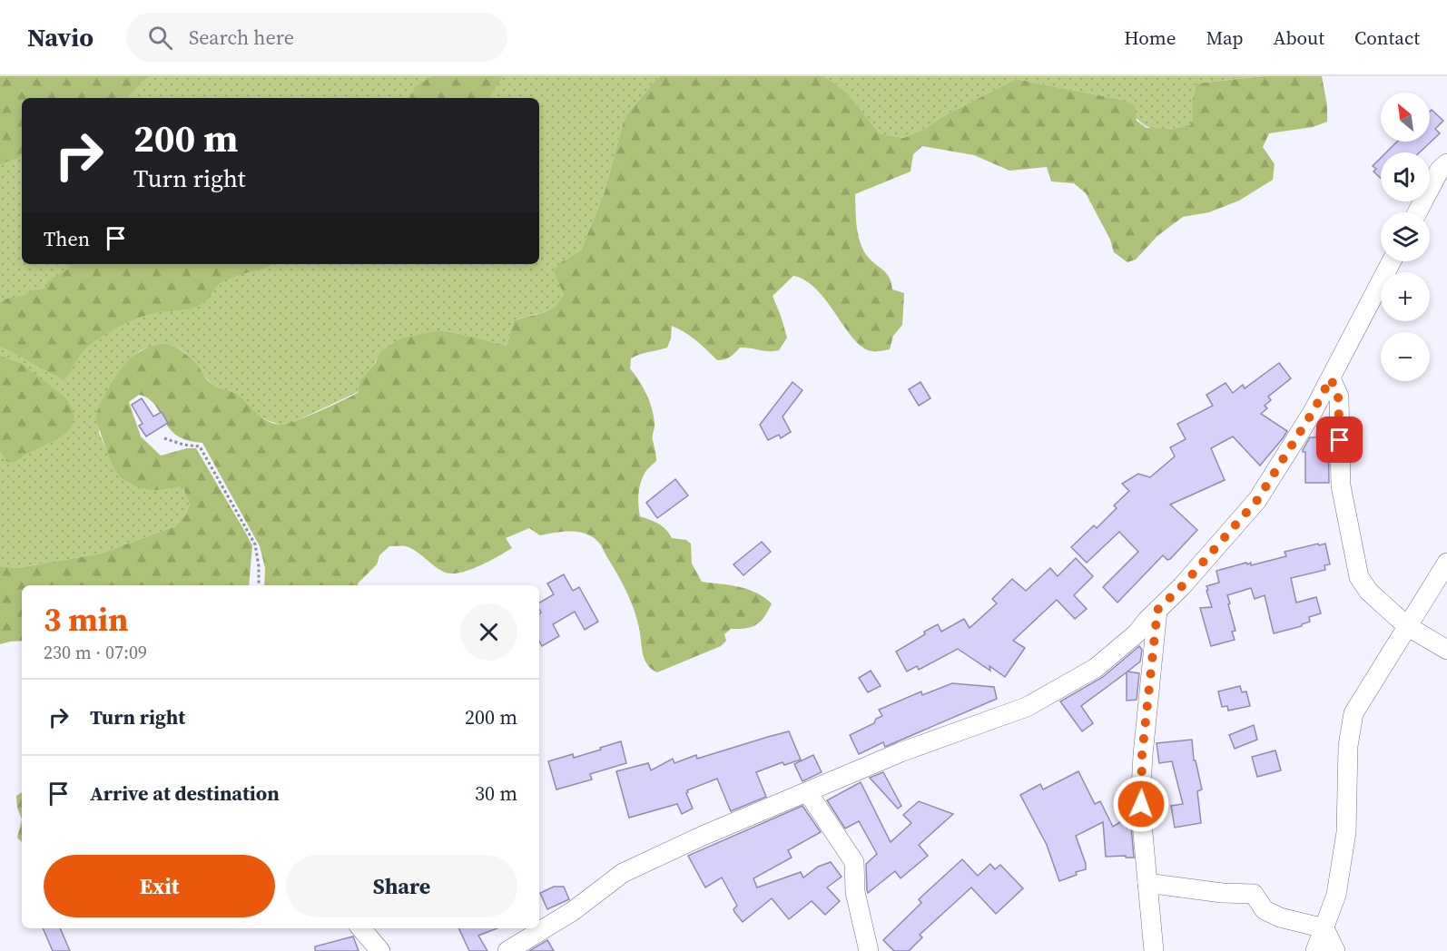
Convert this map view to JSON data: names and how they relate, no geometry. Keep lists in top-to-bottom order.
{
  "north": "top left",
  "page": {
    "header": "Navio",
    "search": "Search here",
    "nav": [
      "Home",
      "Map",
      "About",
      "Contact"
    ],
    "map_buttons": ["+", "−"],
    "turn": ["200 m", "Turn right"],
    "then": "Then",
    "heading": ["3 min", "230 m · 07:09"],
    "list": [
      {
        "name": "Turn right",
        "value": "200 m"
      },
      {
        "name": "Arrive at destination",
        "value": "30 m"
      }
    ],
    "buttons": ["Exit", "Share"]
  }
}
